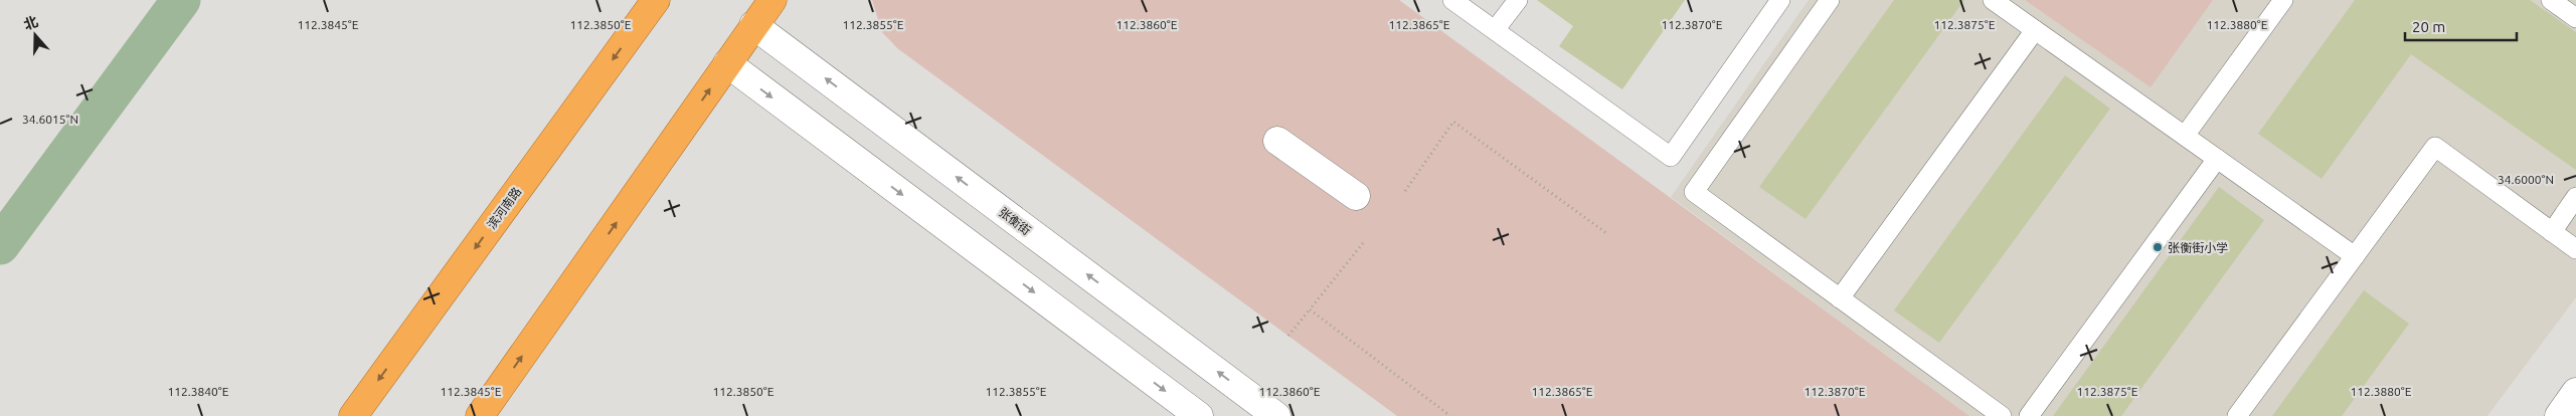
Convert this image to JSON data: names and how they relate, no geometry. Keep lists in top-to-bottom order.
{
  "streets": {
    "highway": ["滨河南路"],
    "street": ["张衡街"]
  },
  "places": ["张衡街小学"],
  "scale_bar": "20 m",
  "north": "top",
  "coordinates": [
    "112.3860°E",
    "112.3865°E",
    "112.3845°E",
    "112.3850°E",
    "112.3855°E",
    "112.3870°E",
    "112.3875°E",
    "112.3880°E",
    "34.6015°N",
    "34.6000°N",
    "112.3840°E"
  ]
}
